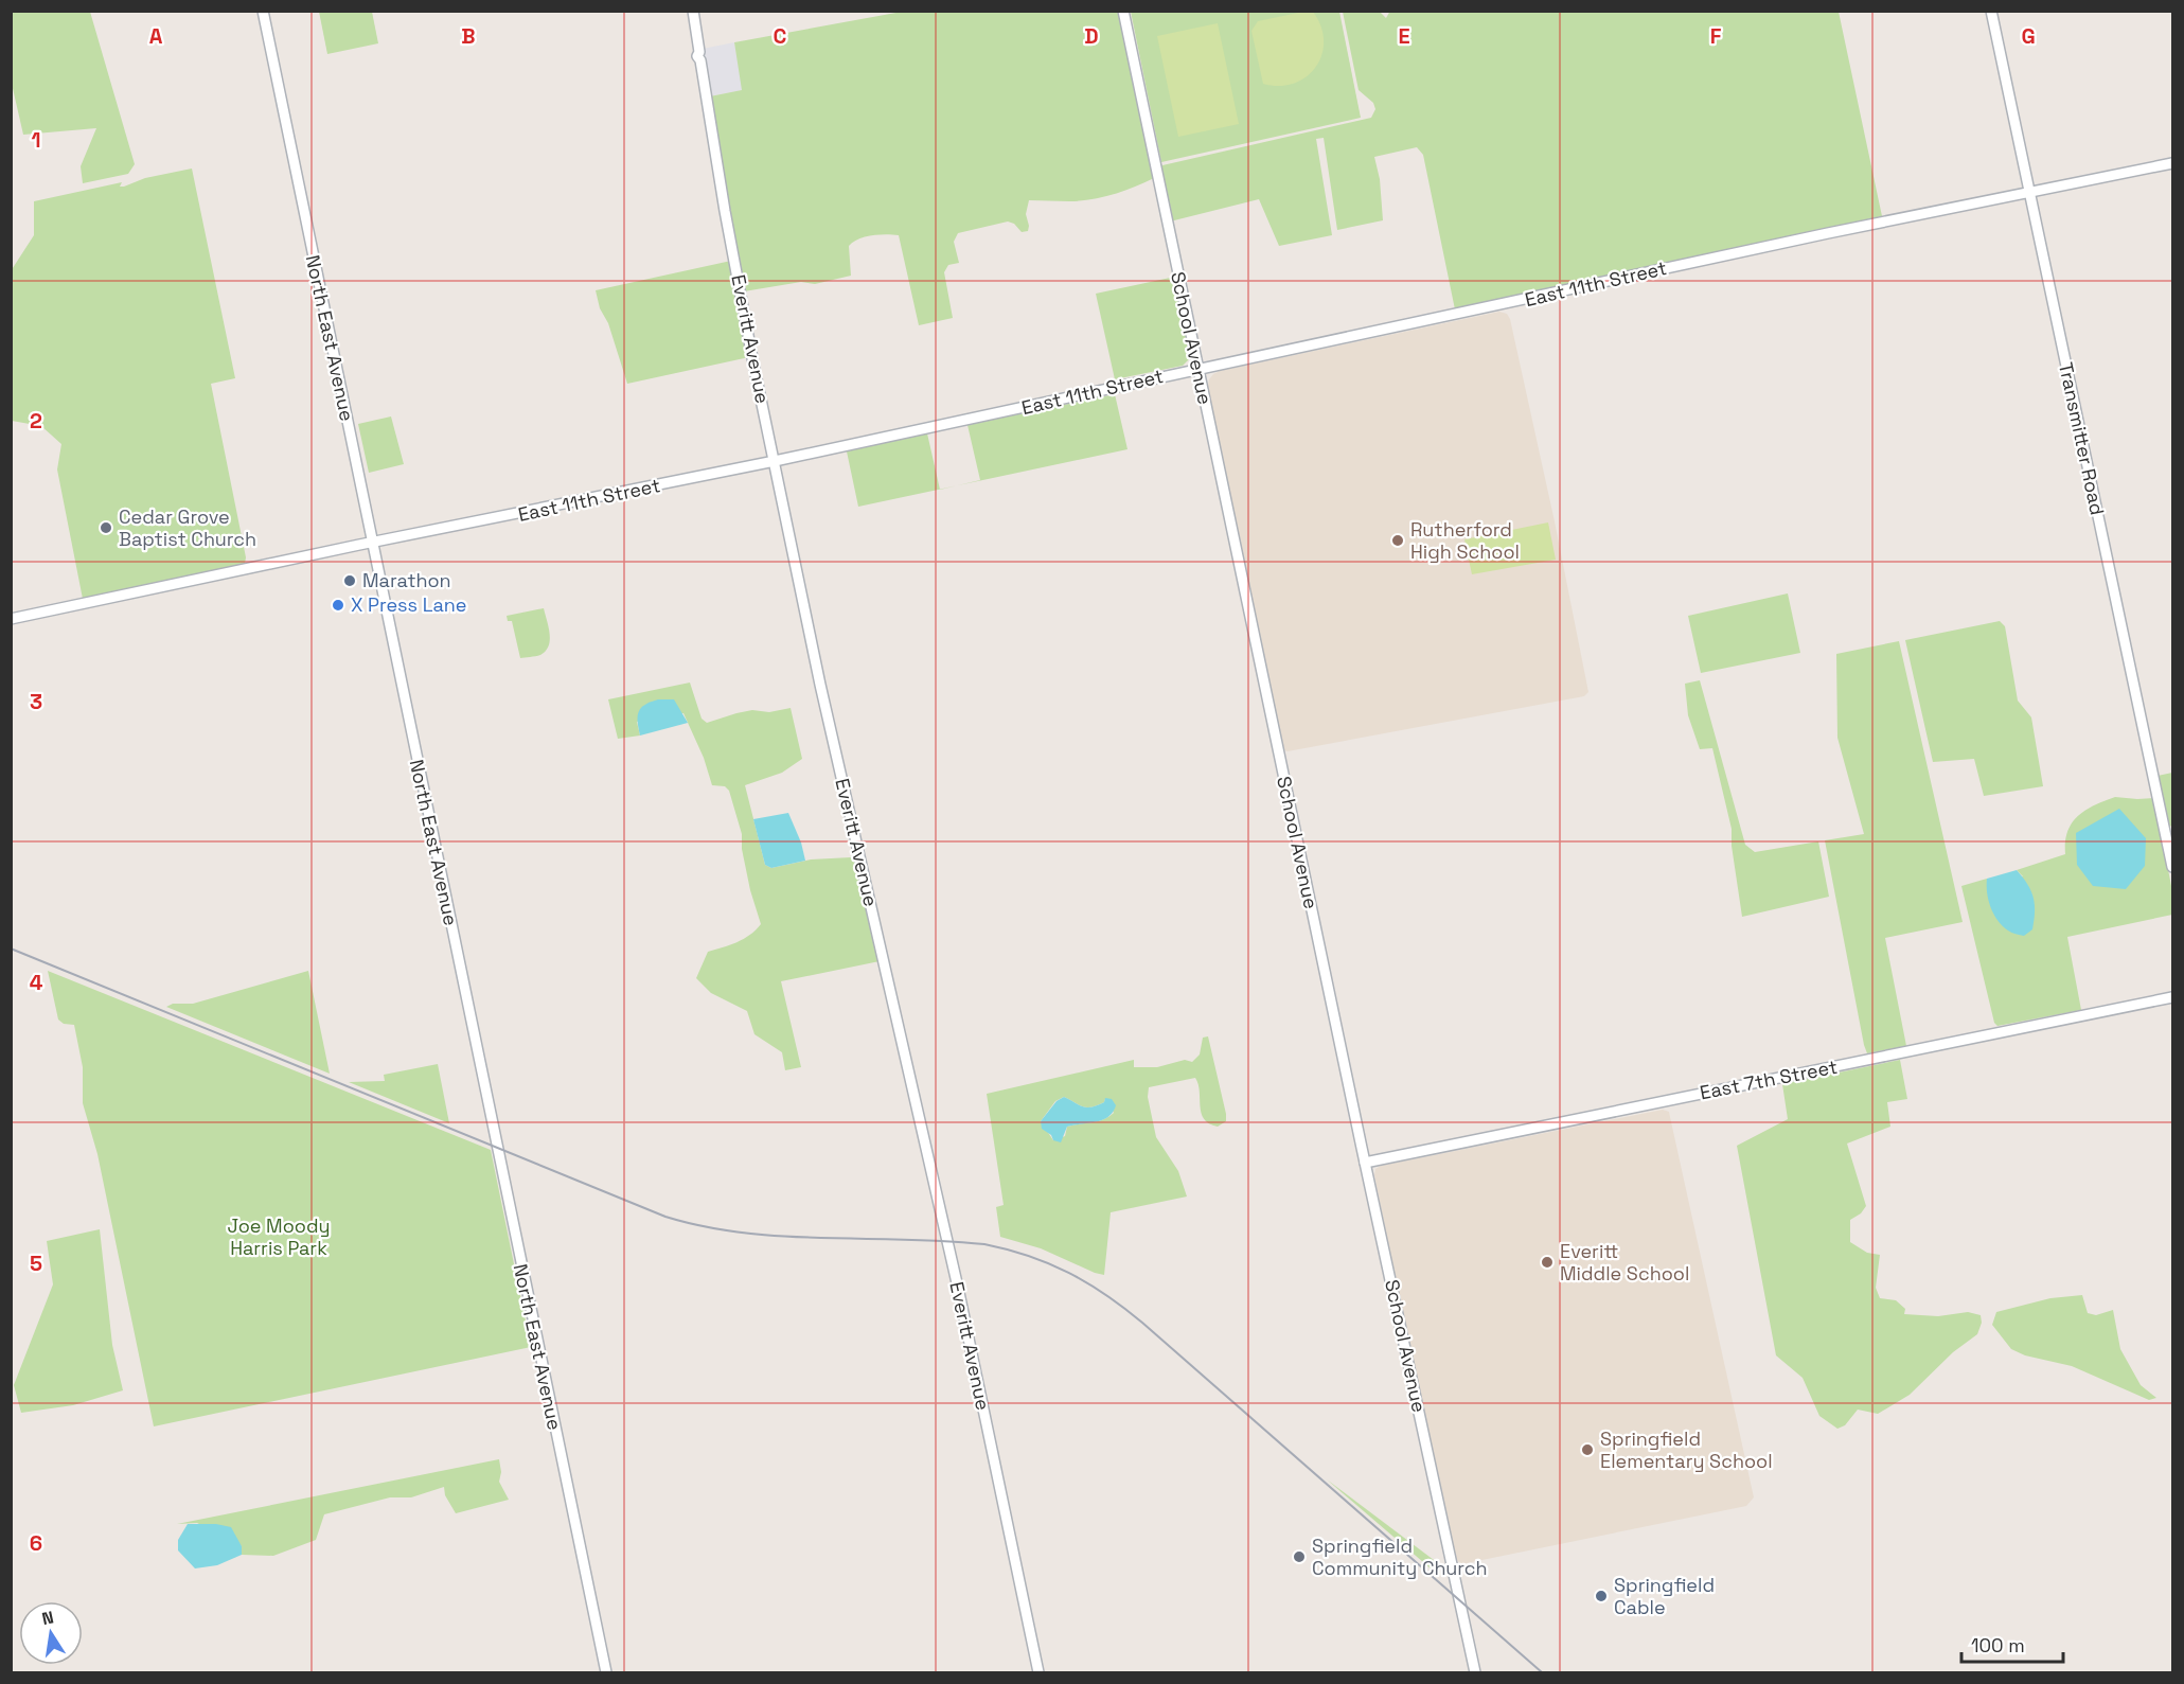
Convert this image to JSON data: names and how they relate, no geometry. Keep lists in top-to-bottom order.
{
  "streets": {
    "street": [
      "East 11th Street",
      "North East Avenue",
      "School Avenue",
      "Everitt Avenue",
      "Transmitter Road",
      "East 7th Street"
    ]
  },
  "crossings": [
    ["East 11th Street", "North East Avenue"],
    ["East 11th Street", "School Avenue"],
    ["East 11th Street", "Everitt Avenue"],
    ["East 11th Street", "Transmitter Road"],
    ["School Avenue", "East 7th Street"]
  ],
  "parks": ["Joe Moody Harris Park"],
  "places": [
    "Cedar Grove Baptist Church",
    "Rutherford High School",
    "Marathon",
    "X Press Lane",
    "Everitt Middle School",
    "Springfield Elementary School",
    "Springfield Community Church",
    "Springfield Cable"
  ],
  "scale_bar": "100 m",
  "north": "top",
  "grid": {
    "columns": [
      "A",
      "B",
      "C",
      "D",
      "E",
      "F",
      "G"
    ],
    "rows": [
      "1",
      "2",
      "3",
      "4",
      "5",
      "6"
    ]
  }
}
